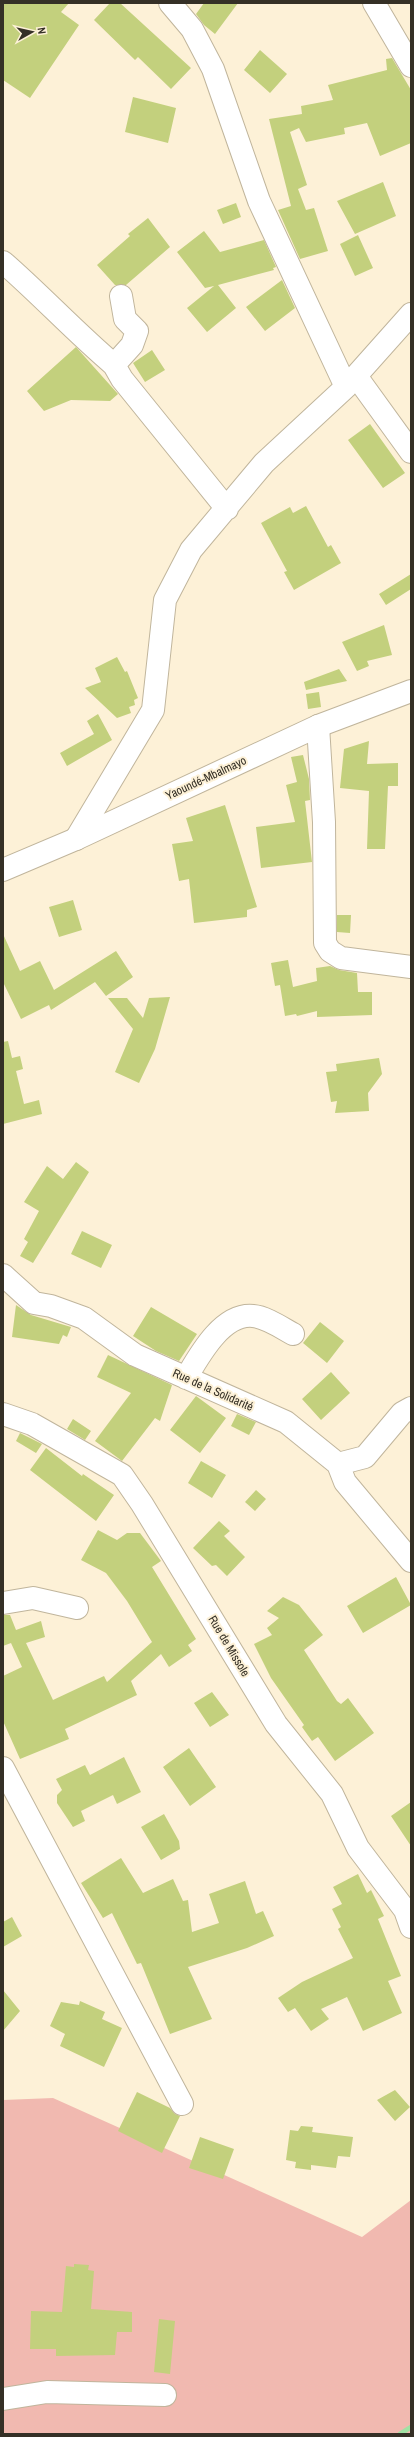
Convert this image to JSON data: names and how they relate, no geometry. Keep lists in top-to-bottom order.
{
  "streets": {
    "main road": ["Yaoundé-Mbalmayo", "Rue de la Solidarité", "Rue de Missole"]
  },
  "north": "right"
}
